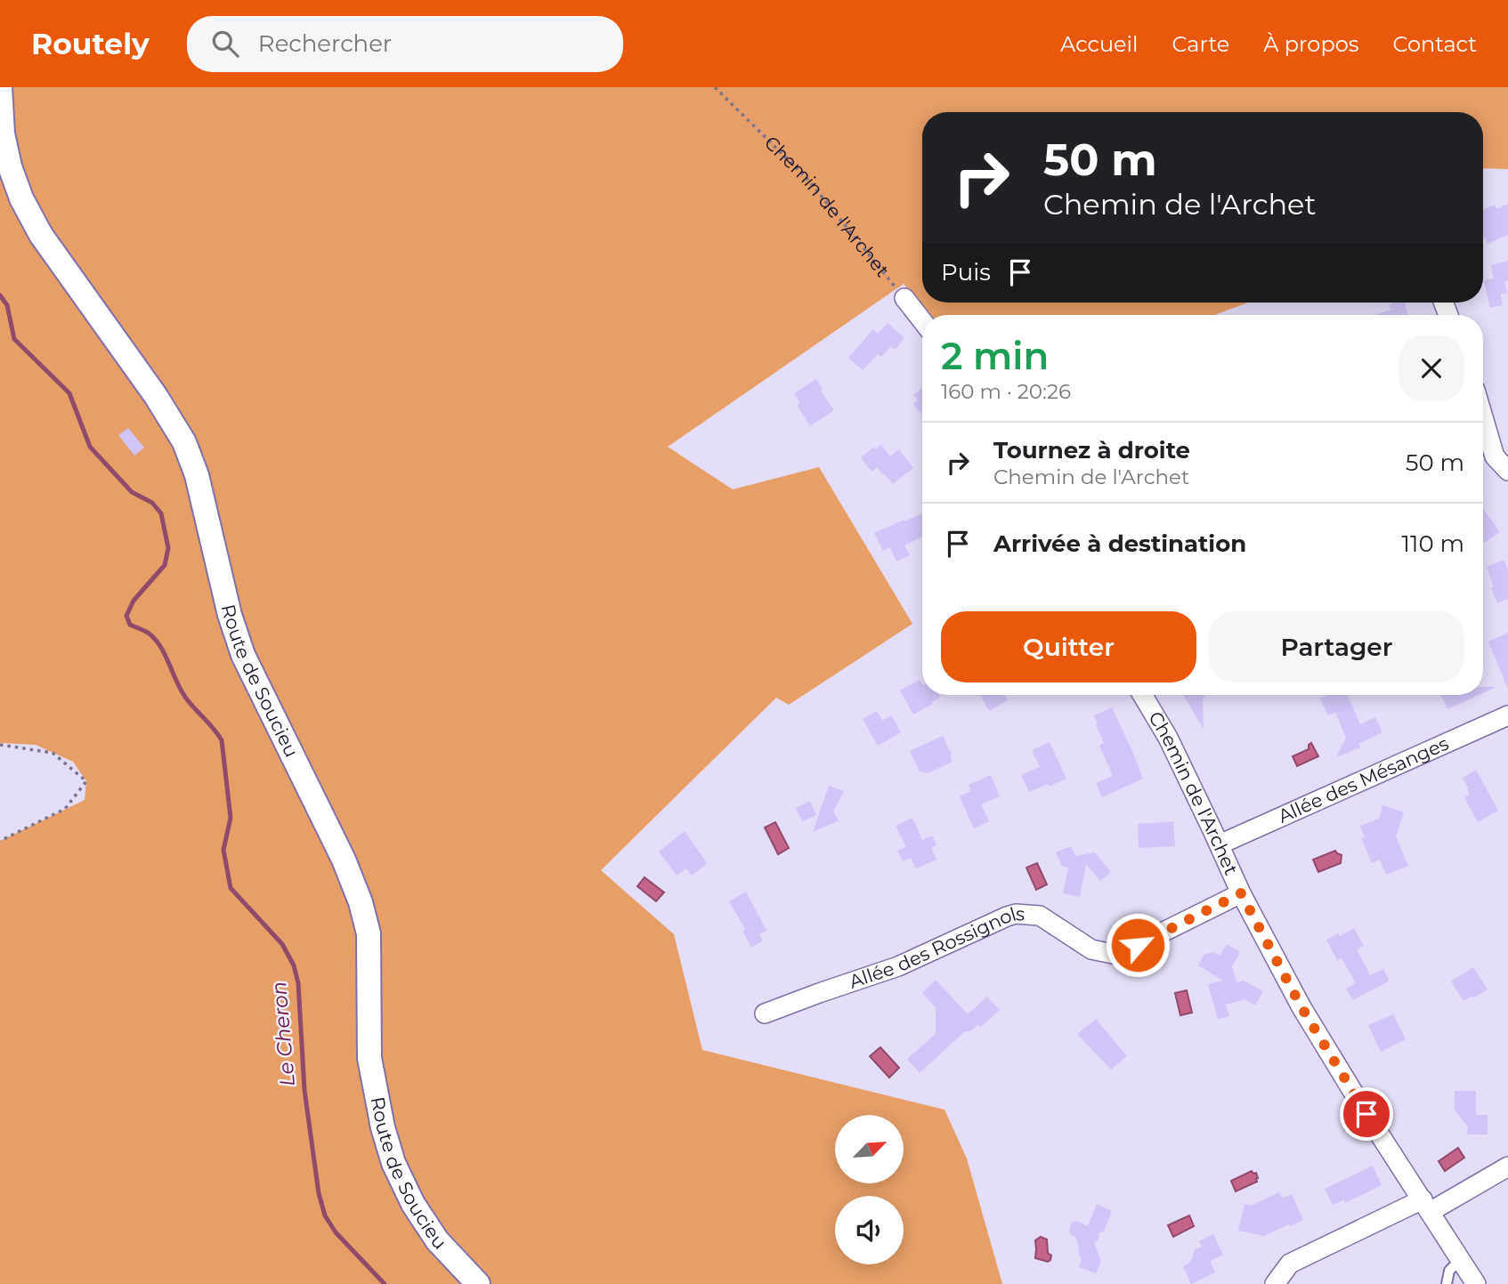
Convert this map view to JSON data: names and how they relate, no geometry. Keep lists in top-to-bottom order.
{
  "streets": {
    "street": [
      "Chemin de l'Archet",
      "Route de Soucieu",
      "Allée des Mésanges",
      "Allée des Rossignols"
    ]
  },
  "crossings": [
    ["Chemin de l'Archet", "Allée des Mésanges"],
    ["Chemin de l'Archet", "Allée des Rossignols"]
  ],
  "water": ["Le Cheron"],
  "north": "top right",
  "page": {
    "header": "Routely",
    "search": "Rechercher",
    "nav": [
      "Accueil",
      "Carte",
      "À propos",
      "Contact"
    ],
    "turn": ["50 m", "Chemin de l'Archet"],
    "then": "Puis",
    "heading": ["2 min", "160 m · 20:26"],
    "list": [
      {
        "name": "Tournez à droite",
        "note": "Chemin de l'Archet",
        "value": "50 m"
      },
      {
        "name": "Arrivée à destination",
        "value": "110 m"
      }
    ],
    "buttons": ["Quitter", "Partager"]
  }
}
